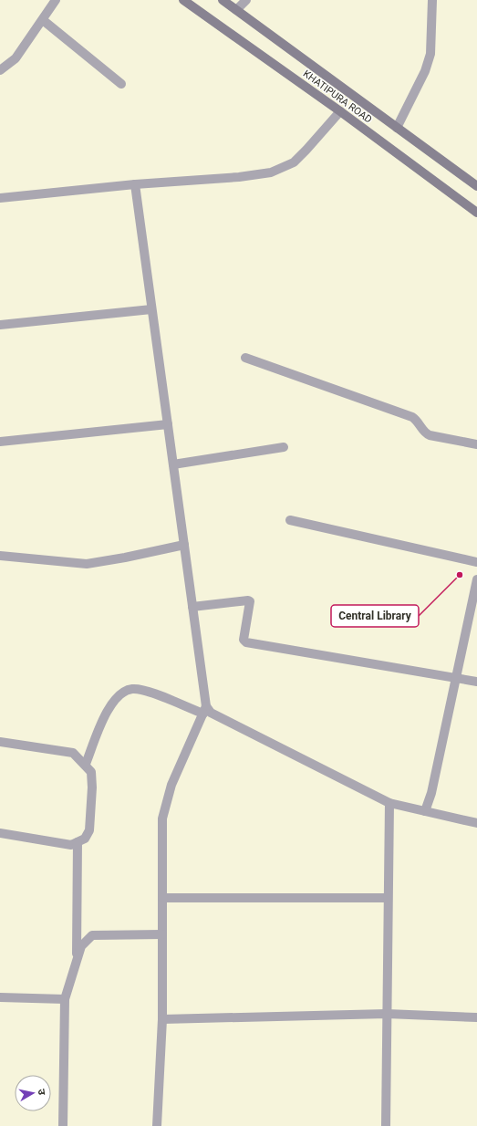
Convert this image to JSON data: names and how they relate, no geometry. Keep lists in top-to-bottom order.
{
  "streets": {
    "main road": ["KHATIPURA ROAD"]
  },
  "places": ["Central Library"],
  "north": "right"
}
